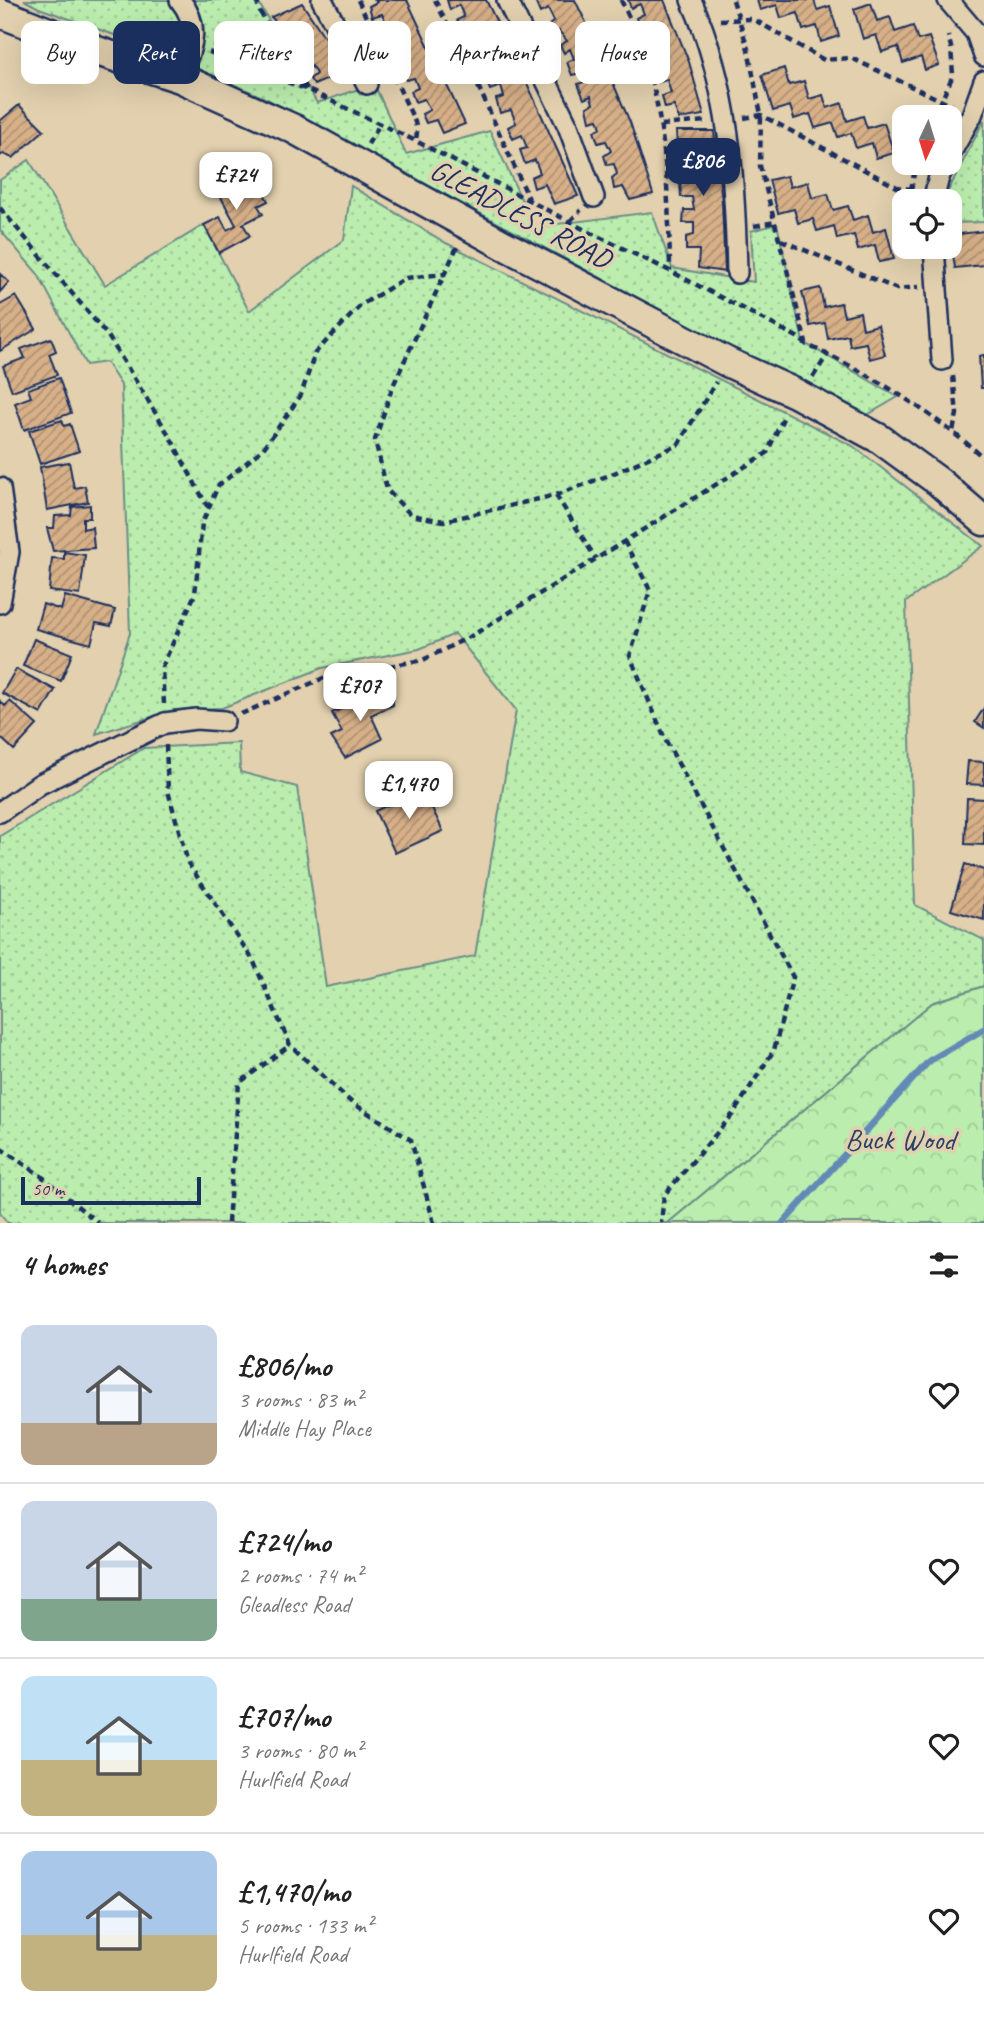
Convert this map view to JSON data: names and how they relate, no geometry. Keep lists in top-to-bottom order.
{
  "streets": {
    "main road": ["GLEADLESS ROAD"]
  },
  "parks": ["Buck Wood"],
  "scale_bar": "50 m",
  "north": "bottom",
  "page": {
    "chip": [
      "Buy",
      "Rent",
      "Filters",
      "New",
      "Apartment",
      "House"
    ],
    "price": [
      "£806",
      "£724",
      "£707",
      "£1,470"
    ],
    "scale": "50 m",
    "heading": "4 homes",
    "list": [
      {
        "name": "£806/mo",
        "note": "3 rooms · 83 m² · Middle Hay Place"
      },
      {
        "name": "£724/mo",
        "note": "2 rooms · 74 m² · Gleadless Road"
      },
      {
        "name": "£707/mo",
        "note": "3 rooms · 80 m² · Hurlfield Road"
      },
      {
        "name": "£1,470/mo",
        "note": "5 rooms · 133 m² · Hurlfield Road"
      }
    ]
  }
}
